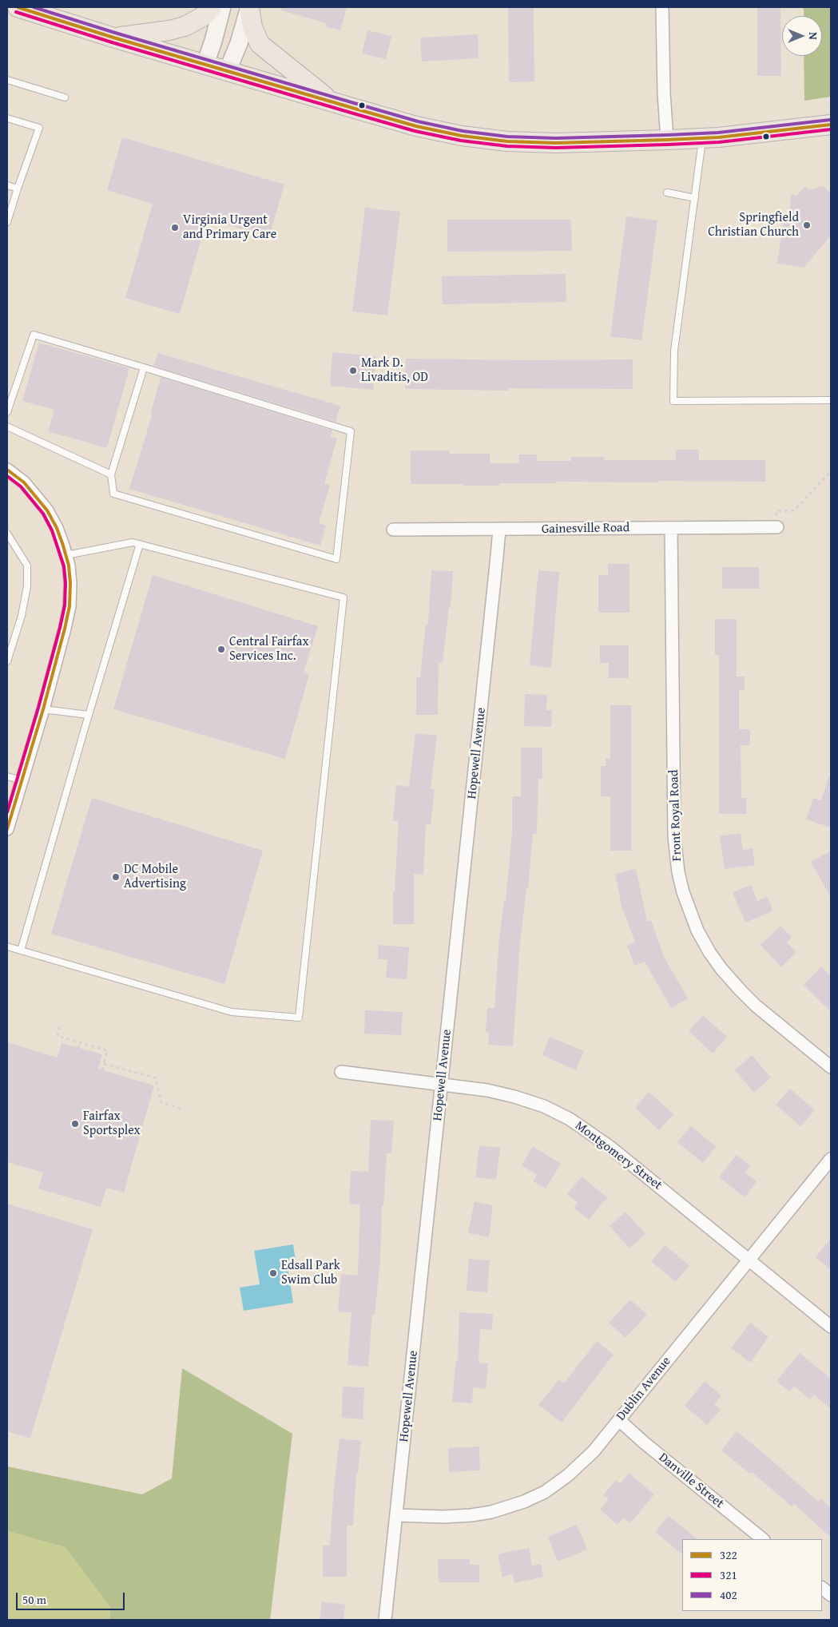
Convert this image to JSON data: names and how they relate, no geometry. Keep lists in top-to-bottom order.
{
  "streets": {
    "street": [
      "Gainesville Road",
      "Hopewell Avenue",
      "Front Royal Road",
      "Montgomery Street",
      "Dublin Avenue",
      "Danville Street"
    ]
  },
  "crossings": [
    ["Gainesville Road", "Hopewell Avenue"],
    ["Gainesville Road", "Front Royal Road"],
    ["Hopewell Avenue", "Montgomery Street"],
    ["Hopewell Avenue", "Dublin Avenue"],
    ["Montgomery Street", "Dublin Avenue"],
    ["Dublin Avenue", "Danville Street"]
  ],
  "places": [
    "Springfield Christian Church",
    "Virginia Urgent and Primary Care",
    "Mark D. Livaditis, OD",
    "Central Fairfax Services Inc.",
    "DC Mobile Advertising",
    "Fairfax Sportsplex",
    "Edsall Park Swim Club"
  ],
  "lines": ["transit line 322", "transit line 402", "transit line 321"],
  "legend": ["322", "321", "402"],
  "scale_bar": "50 m",
  "north": "right"
}
